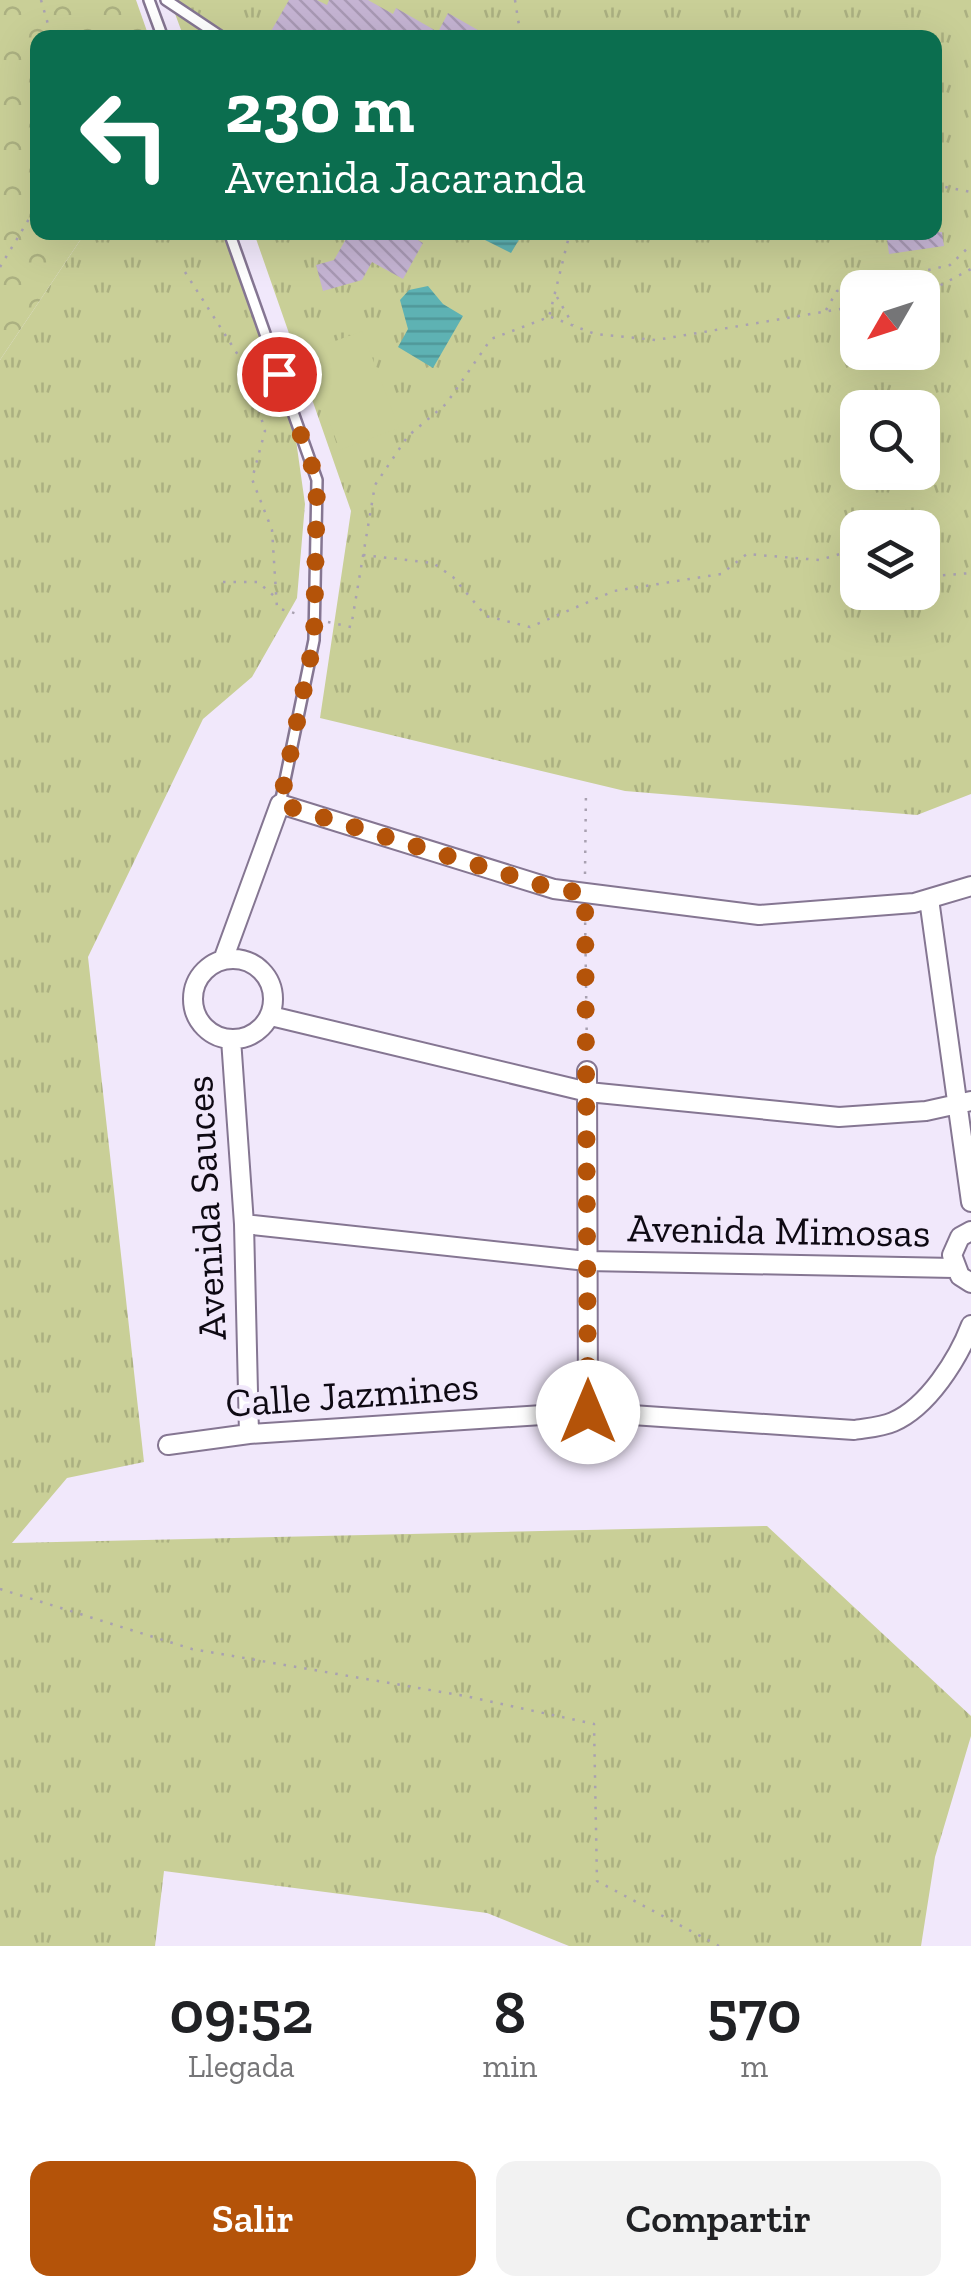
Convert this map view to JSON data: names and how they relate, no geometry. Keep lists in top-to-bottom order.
{
  "streets": {
    "street": ["Avenida Sauces", "Avenida Mimosas", "Calle Jazmines"]
  },
  "crossings": [
    ["Avenida Sauces", "Avenida Mimosas"],
    ["Avenida Sauces", "Calle Jazmines"]
  ],
  "north": "bottom left",
  "page": {
    "turn": ["230 m", "Avenida Jacaranda"],
    "eta": [
      "09:52",
      "Llegada",
      "8",
      "min",
      "570",
      "m"
    ],
    "buttons": ["Salir", "Compartir"]
  }
}
